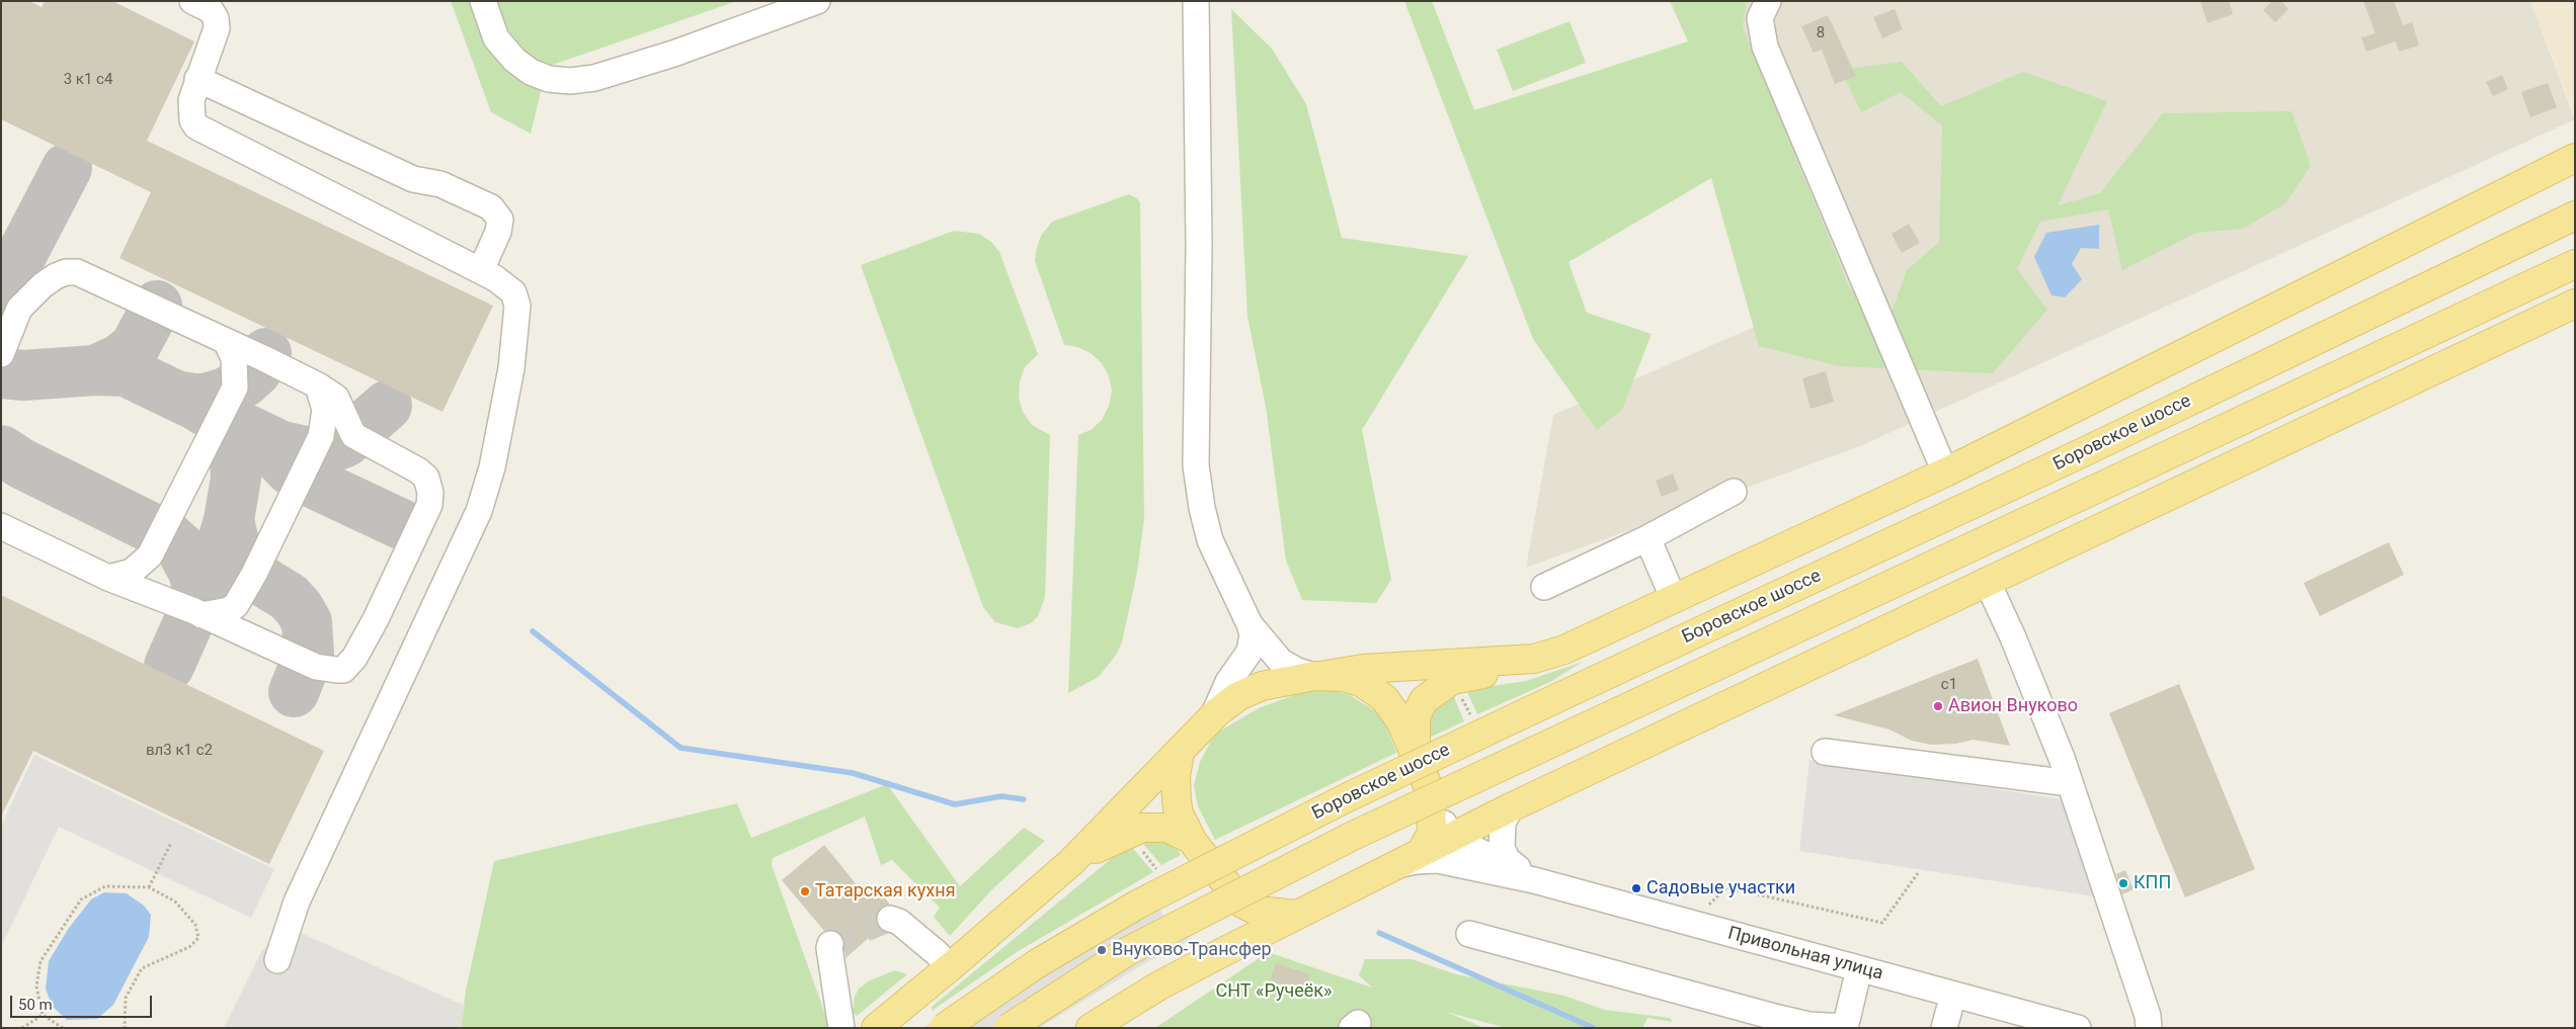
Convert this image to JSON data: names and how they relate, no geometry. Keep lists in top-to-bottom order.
{
  "streets": {
    "main road": ["Боровское шоссе"],
    "street": ["Привольная улица"]
  },
  "parks": ["СНТ «Ручеёк»"],
  "places": [
    "Авион Внуково",
    "КПП",
    "Садовые участки",
    "Татарская кухня",
    "Внуково-Трансфер"
  ],
  "house_numbers": [
    "8",
    "3 к1 с4",
    "с1",
    "вл3 к1 с2"
  ],
  "scale_bar": "50 m"
}
